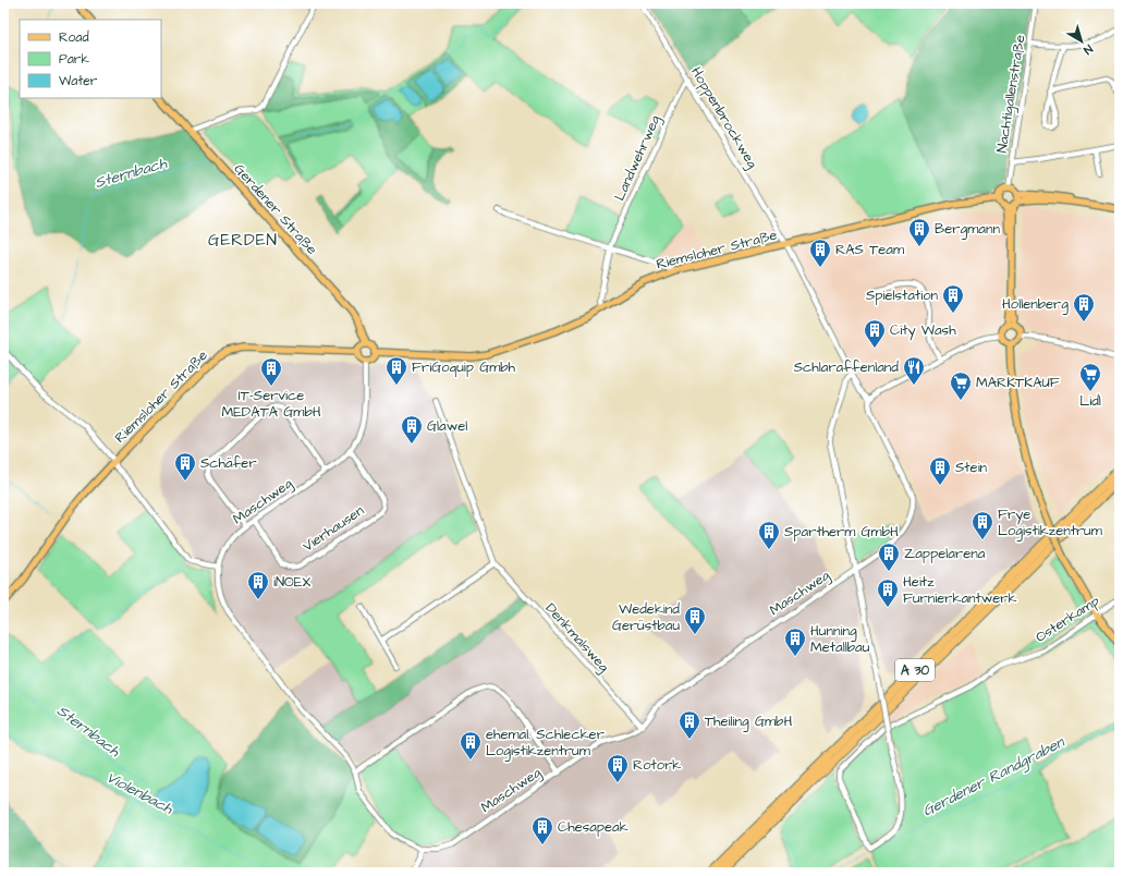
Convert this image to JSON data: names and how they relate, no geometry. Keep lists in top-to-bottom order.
{
  "streets": {
    "highway": ["A 30"],
    "main road": ["Gerdener Straße", "Riemsloher Straße"],
    "street": [
      "Nachtigallenstraße",
      "Hoppenbrockweg",
      "Landwehrweg",
      "Maschweg",
      "Vierhausen",
      "Osterkamp",
      "Denkmalsweg"
    ]
  },
  "crossings": [
    ["Nachtigallenstraße", "Riemsloher Straße"],
    ["Hoppenbrockweg", "Landwehrweg"],
    ["Hoppenbrockweg", "Riemsloher Straße"],
    ["Hoppenbrockweg", "Maschweg"],
    ["Landwehrweg", "Riemsloher Straße"],
    ["Gerdener Straße", "Riemsloher Straße"],
    ["Gerdener Straße", "Maschweg"],
    ["Riemsloher Straße", "Maschweg"],
    ["Maschweg", "Vierhausen"],
    ["Maschweg", "Osterkamp"],
    ["Maschweg", "Denkmalsweg"]
  ],
  "districts": ["GERDEN"],
  "water": ["Sternbach", "Gerdener Randgraben", "Violenbach"],
  "places": {
    "building": [
      "Bergmann",
      "RAS Team",
      "Spielstation",
      "Hollenberg",
      "City Wash",
      "FriGoquip Gmbh",
      "IT-Service MEDATA GmbH",
      "Glawel",
      "Schäfer",
      "Stein",
      "Frye Logistikzentrum",
      "Spartherm GmbH",
      "Zappelarena",
      "iNOEX",
      "Heitz Furnierkantwerk",
      "Wedekind Gerüstbau",
      "Hunning Metallbau",
      "Theiling GmbH",
      "ehemal. Schlecker Logistikzentrum",
      "Rotork",
      "Chesapeak"
    ],
    "restaurant": ["Schlaraffenland"],
    "supermarket": ["Lidl", "MARKTKAUF"]
  },
  "legend": ["Road", "Park", "Water"],
  "north": "bottom right"
}
